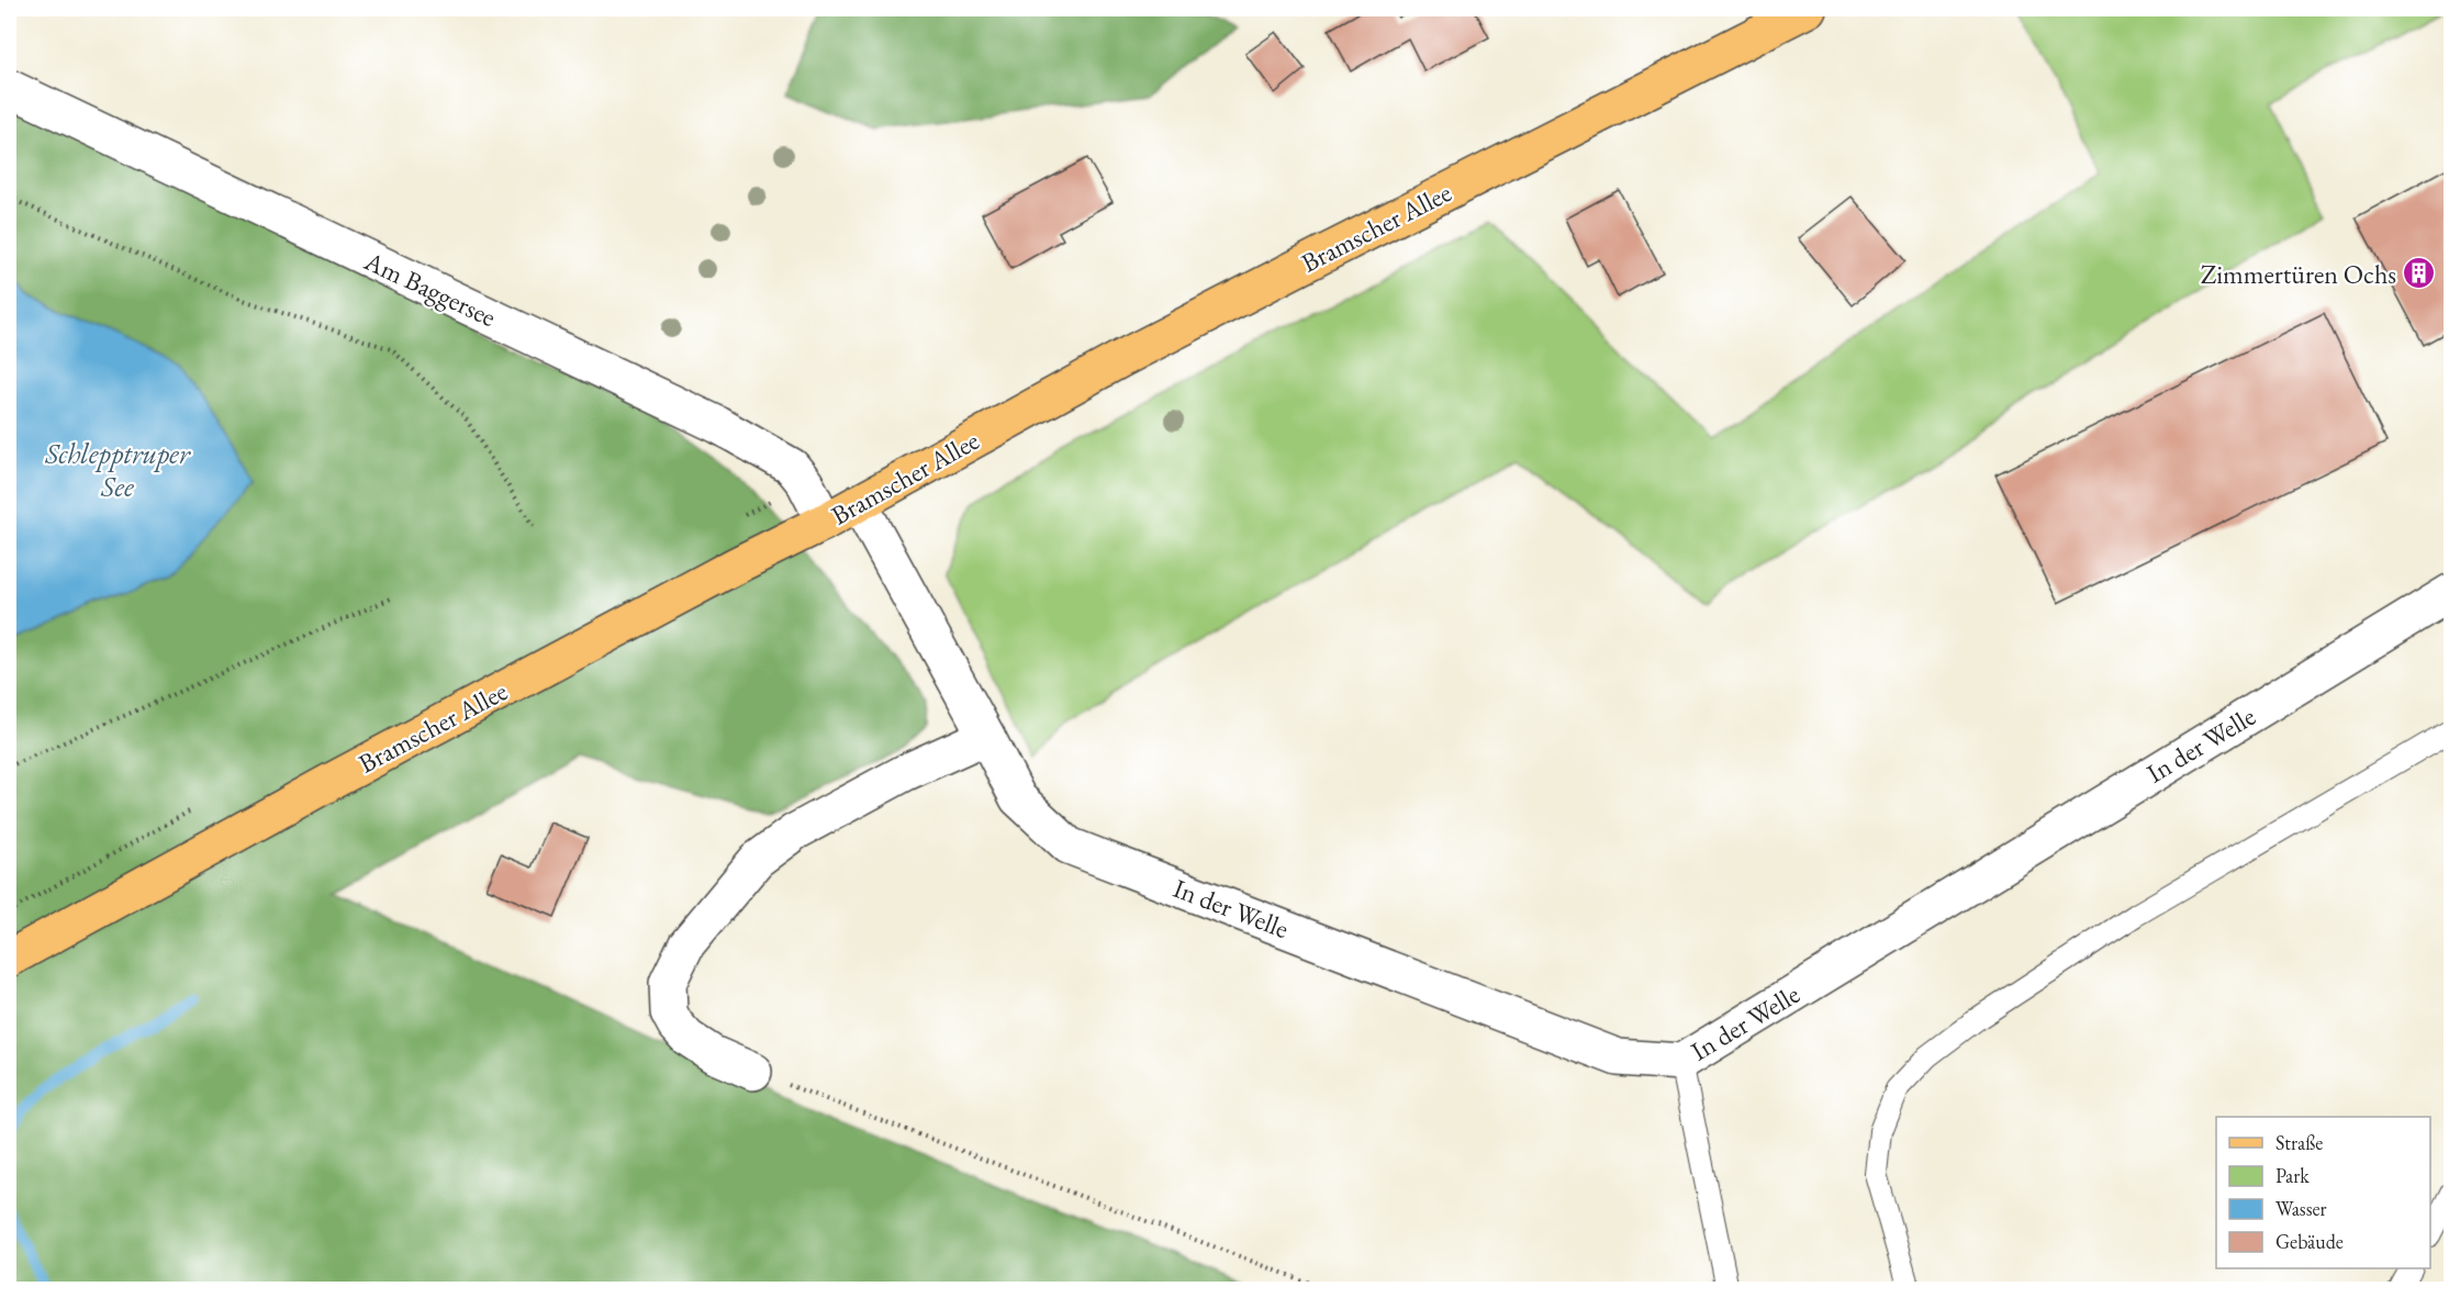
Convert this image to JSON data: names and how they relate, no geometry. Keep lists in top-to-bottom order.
{
  "streets": {
    "main road": ["Bramscher Allee"],
    "street": ["Am Baggersee", "In der Welle"]
  },
  "crossings": [
    ["Bramscher Allee", "Am Baggersee"],
    ["Bramscher Allee", "In der Welle"]
  ],
  "water": ["Schlepptruper See"],
  "places": {
    "building": ["Zimmertüren Ochs"]
  },
  "legend": [
    "Straße",
    "Park",
    "Wasser",
    "Gebäude"
  ]
}
